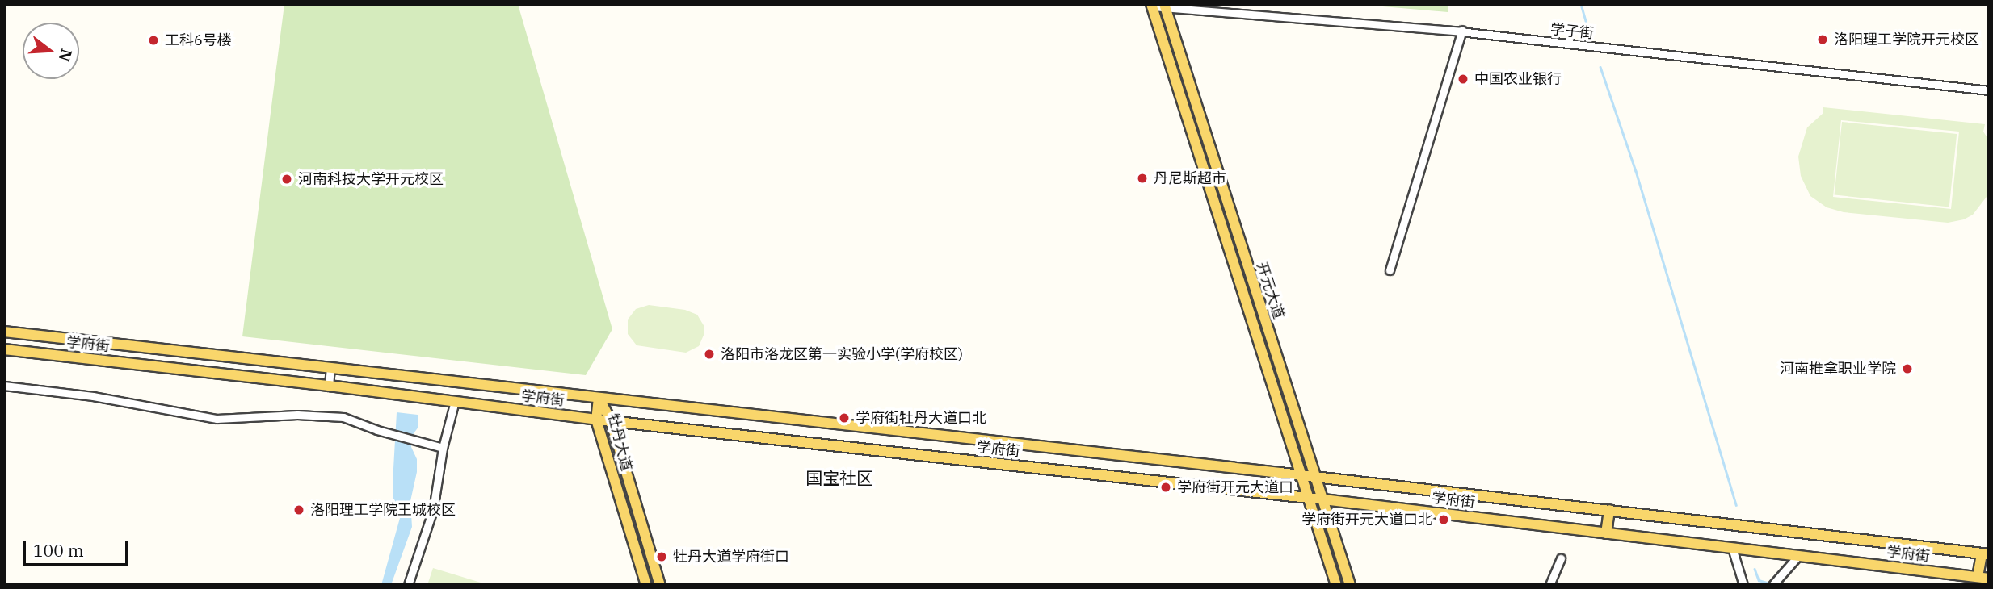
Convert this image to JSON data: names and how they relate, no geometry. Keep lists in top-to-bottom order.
{
  "streets": {
    "main road": ["开元大道", "学府街", "牡丹大道"],
    "street": ["学子街"]
  },
  "crossings": [
    ["学子街", "开元大道"],
    ["开元大道", "学府街"],
    ["学府街", "牡丹大道"]
  ],
  "districts": ["国宝社区"],
  "places": [
    "洛阳理工学院开元校区",
    "工科6号楼",
    "中国农业银行",
    "丹尼斯超市",
    "河南科技大学开元校区",
    "洛阳市洛龙区第一实验小学(学府校区)",
    "河南推拿职业学院",
    "学府街牡丹大道口北",
    "学府街开元大道口",
    "洛阳理工学院王城校区",
    "学府街开元大道口北",
    "牡丹大道学府街口"
  ],
  "scale_bar": "100 m",
  "north": "right"
}
